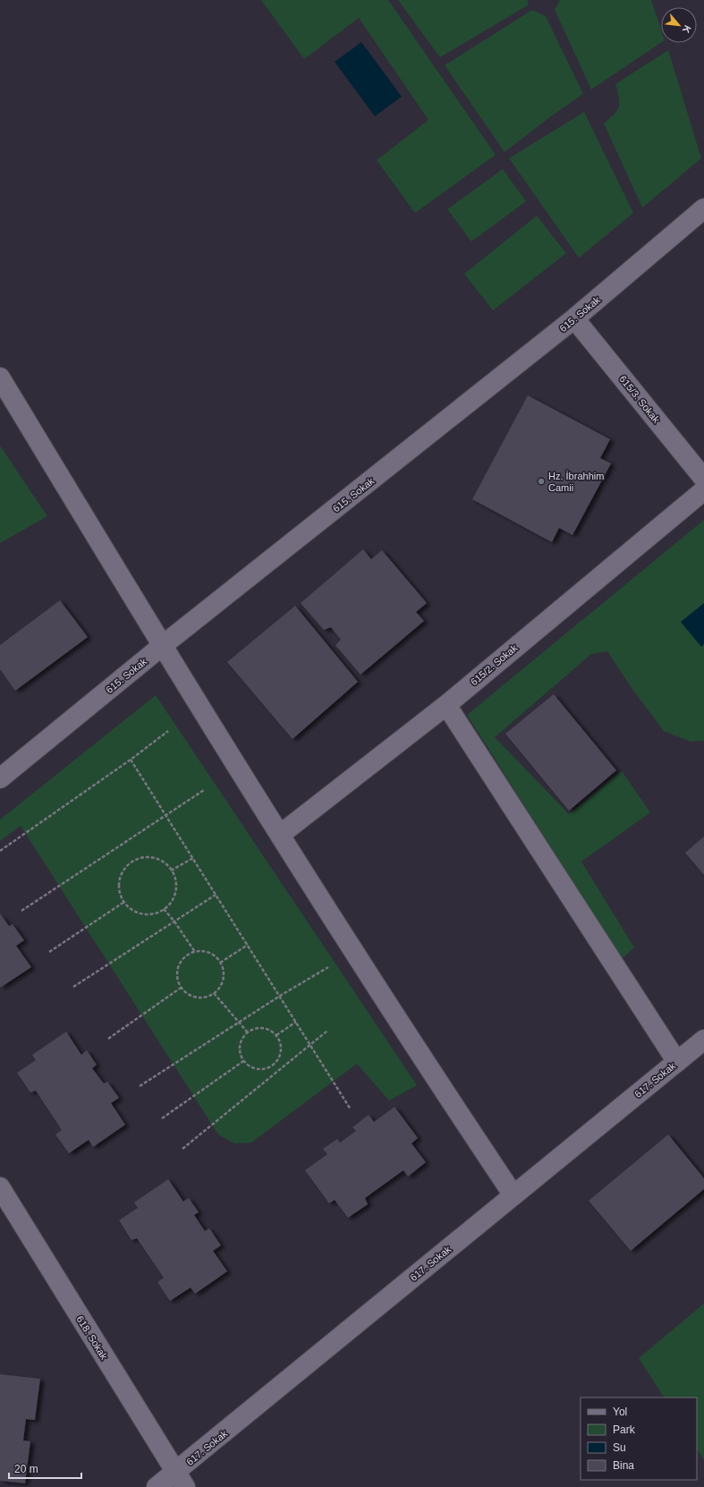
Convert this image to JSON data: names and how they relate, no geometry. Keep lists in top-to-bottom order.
{
  "streets": {
    "street": [
      "615. Sokak",
      "615/3. Sokak",
      "615/2. Sokak",
      "617. Sokak",
      "618. Sokak"
    ]
  },
  "crossings": [
    ["615. Sokak", "615/3. Sokak"],
    ["617. Sokak", "618. Sokak"]
  ],
  "places": ["Hz. İbrahhim Camii"],
  "legend": [
    "Yol",
    "Park",
    "Su",
    "Bina"
  ],
  "scale_bar": "20 m",
  "north": "bottom right"
}
